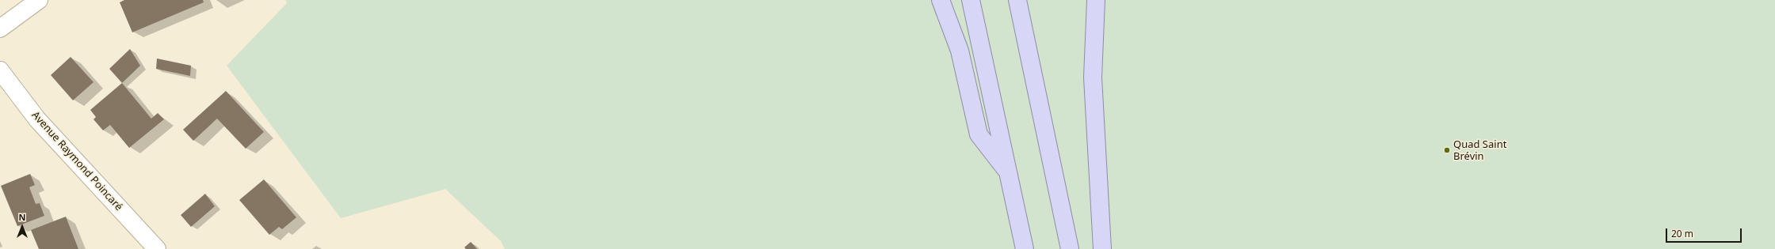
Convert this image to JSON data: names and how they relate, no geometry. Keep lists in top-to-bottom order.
{
  "streets": {
    "street": ["Avenue Raymond Poincaré"]
  },
  "places": ["Quad Saint Brévin"],
  "scale_bar": "20 m",
  "north": "top"
}
